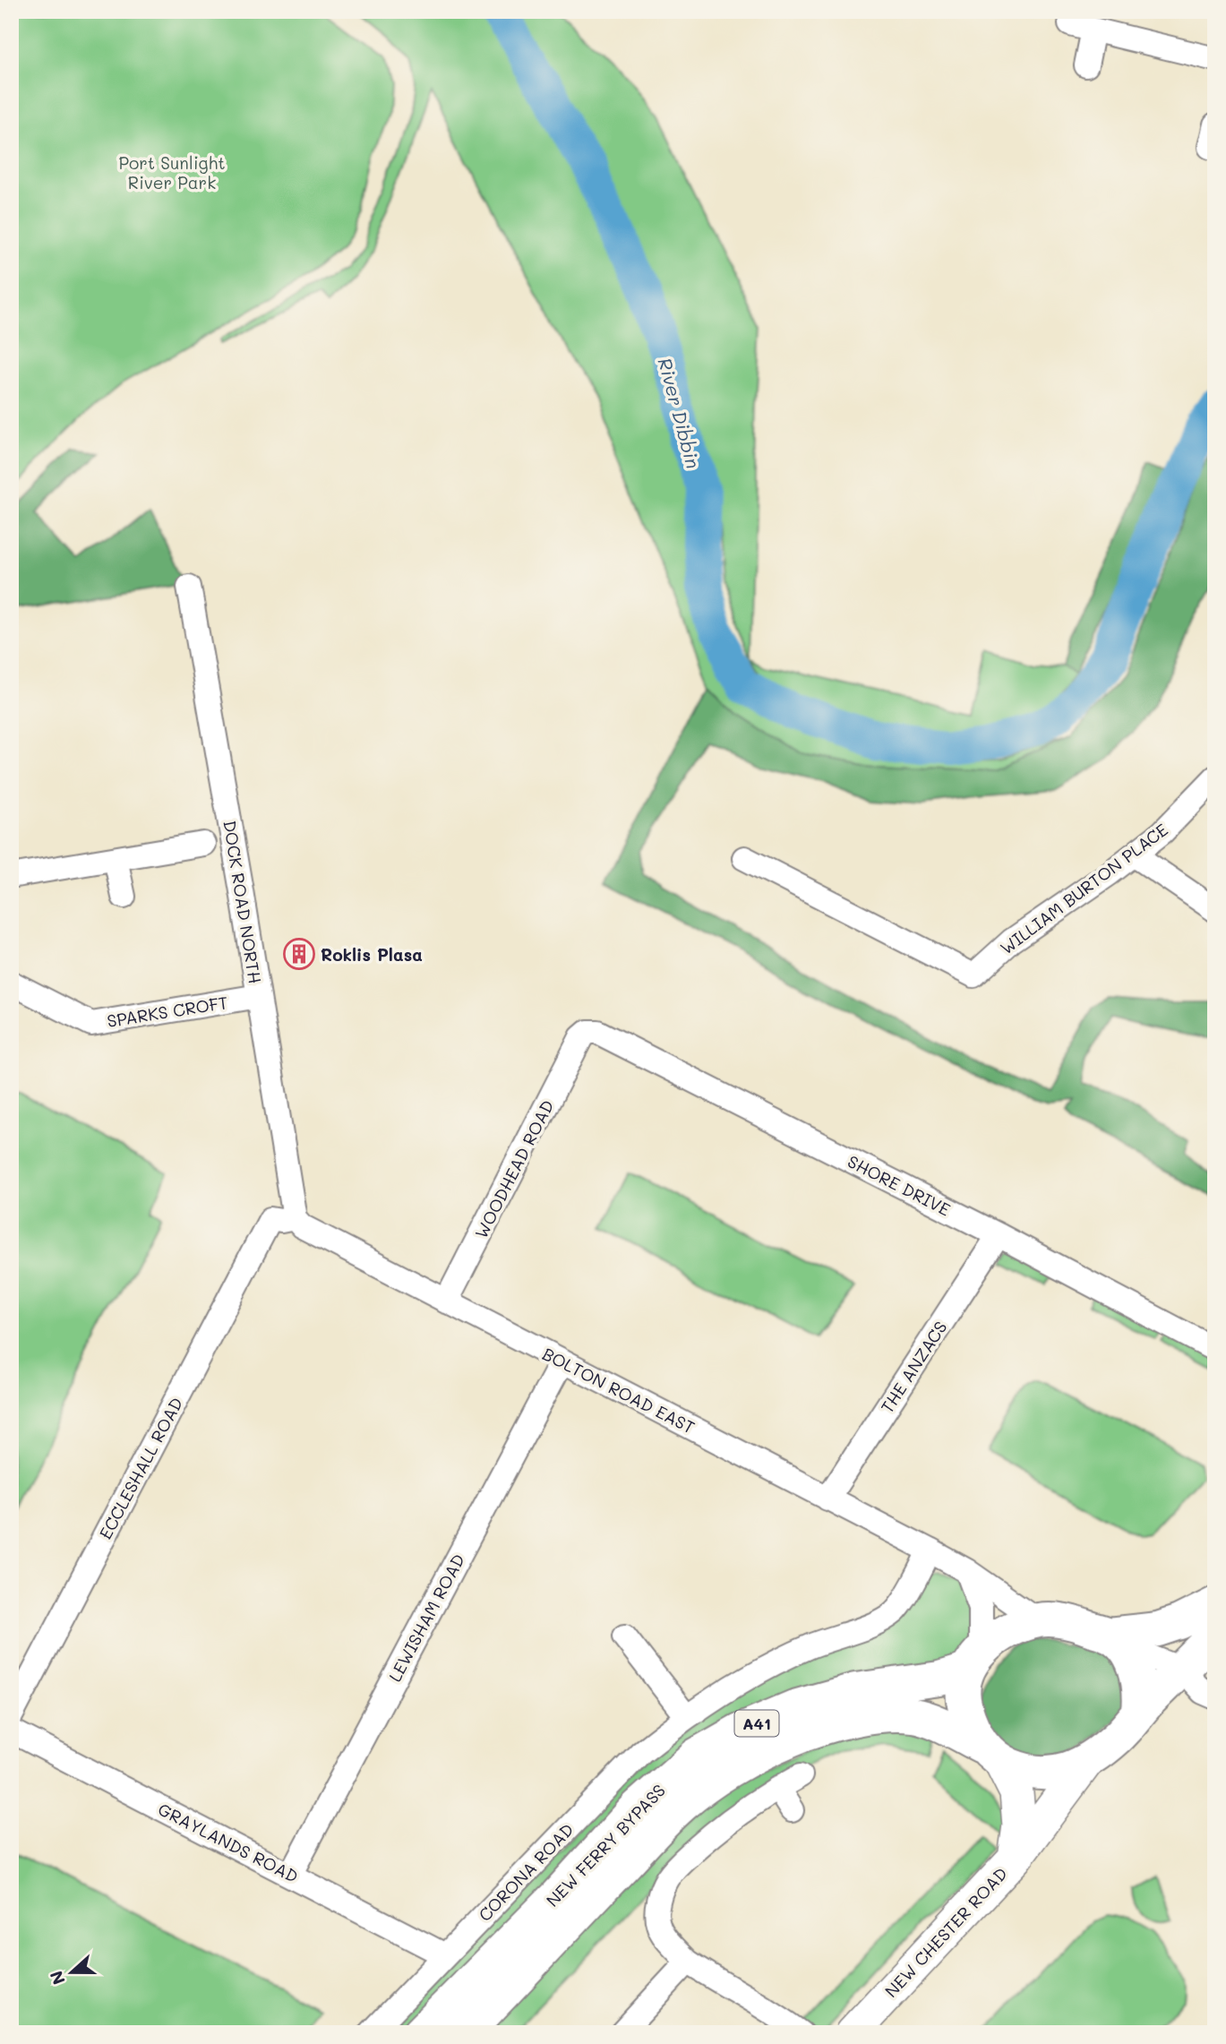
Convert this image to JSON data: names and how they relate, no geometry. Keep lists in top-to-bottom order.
{
  "streets": {
    "highway": ["A41", "NEW FERRY BYPASS"],
    "main road": ["NEW CHESTER ROAD"],
    "street": [
      "WILLIAM BURTON PLACE",
      "DOCK ROAD NORTH",
      "SPARKS CROFT",
      "WOODHEAD ROAD",
      "SHORE DRIVE",
      "THE ANZACS",
      "BOLTON ROAD EAST",
      "ECCLESHALL ROAD",
      "LEWISHAM ROAD",
      "GRAYLANDS ROAD",
      "CORONA ROAD"
    ]
  },
  "crossings": [
    ["DOCK ROAD NORTH", "SPARKS CROFT"],
    ["DOCK ROAD NORTH", "BOLTON ROAD EAST"],
    ["DOCK ROAD NORTH", "ECCLESHALL ROAD"],
    ["WOODHEAD ROAD", "SHORE DRIVE"],
    ["WOODHEAD ROAD", "BOLTON ROAD EAST"],
    ["SHORE DRIVE", "THE ANZACS"],
    ["THE ANZACS", "BOLTON ROAD EAST"],
    ["BOLTON ROAD EAST", "ECCLESHALL ROAD"],
    ["BOLTON ROAD EAST", "LEWISHAM ROAD"],
    ["BOLTON ROAD EAST", "A41"],
    ["BOLTON ROAD EAST", "NEW FERRY BYPASS"],
    ["BOLTON ROAD EAST", "CORONA ROAD"],
    ["BOLTON ROAD EAST", "NEW CHESTER ROAD"],
    ["LEWISHAM ROAD", "GRAYLANDS ROAD"],
    ["A41", "NEW FERRY BYPASS"],
    ["A41", "NEW CHESTER ROAD"],
    ["GRAYLANDS ROAD", "CORONA ROAD"],
    ["NEW FERRY BYPASS", "NEW CHESTER ROAD"]
  ],
  "water": ["River Dibbin"],
  "parks": ["Port Sunlight River Park"],
  "places": {
    "building": ["Roklis Plasa"]
  },
  "north": "left"
}
